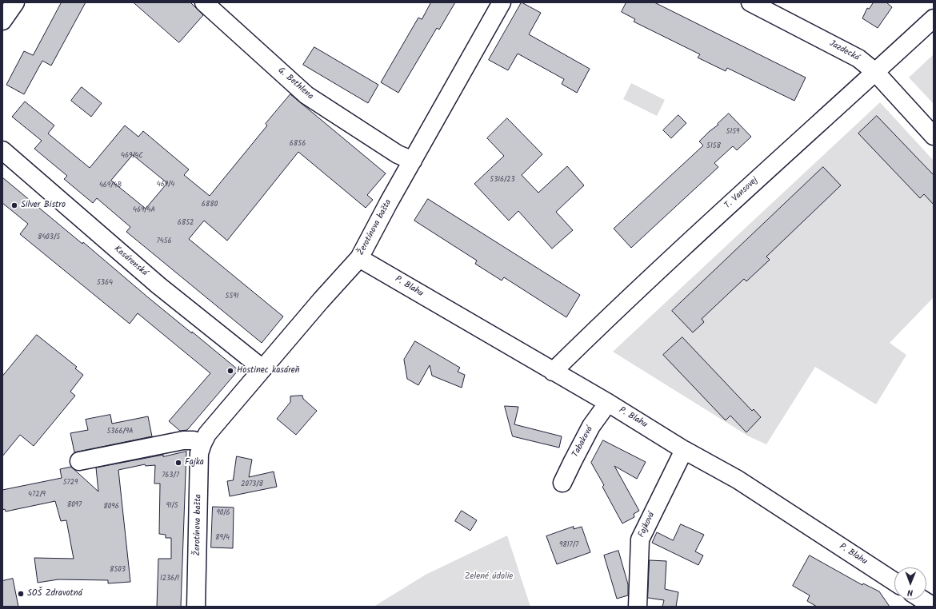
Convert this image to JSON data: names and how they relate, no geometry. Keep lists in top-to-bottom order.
{
  "streets": {
    "street": [
      "Jazdecká",
      "G. Bethlena",
      "T. Vansovej",
      "Žerotínova bašta",
      "Kasárenská",
      "P. Blahu",
      "Tabaková",
      "Fajková"
    ]
  },
  "crossings": [
    ["Jazdecká", "T. Vansovej"],
    ["G. Bethlena", "Žerotínova bašta"],
    ["T. Vansovej", "P. Blahu"],
    ["Žerotínova bašta", "Kasárenská"],
    ["Žerotínova bašta", "P. Blahu"],
    ["P. Blahu", "Tabaková"],
    ["P. Blahu", "Fajková"]
  ],
  "parks": ["Zelené údolie"],
  "places": [
    "Silver Bistro",
    "Hostinec kasáreň",
    "Fajka",
    "SOŠ Zdravotná"
  ],
  "house_numbers": [
    "5159",
    "6856",
    "5158",
    "469/4C",
    "5316/23",
    "469/4",
    "469/4B",
    "6880",
    "469/4A",
    "6852",
    "8403/5",
    "7456",
    "5364",
    "5591",
    "5366/9A",
    "763/7",
    "5729",
    "2073/8",
    "472/9",
    "8097",
    "91/5",
    "8096",
    "90/6",
    "89/4",
    "9817/7",
    "8503",
    "1236/1"
  ],
  "north": "bottom"
}
